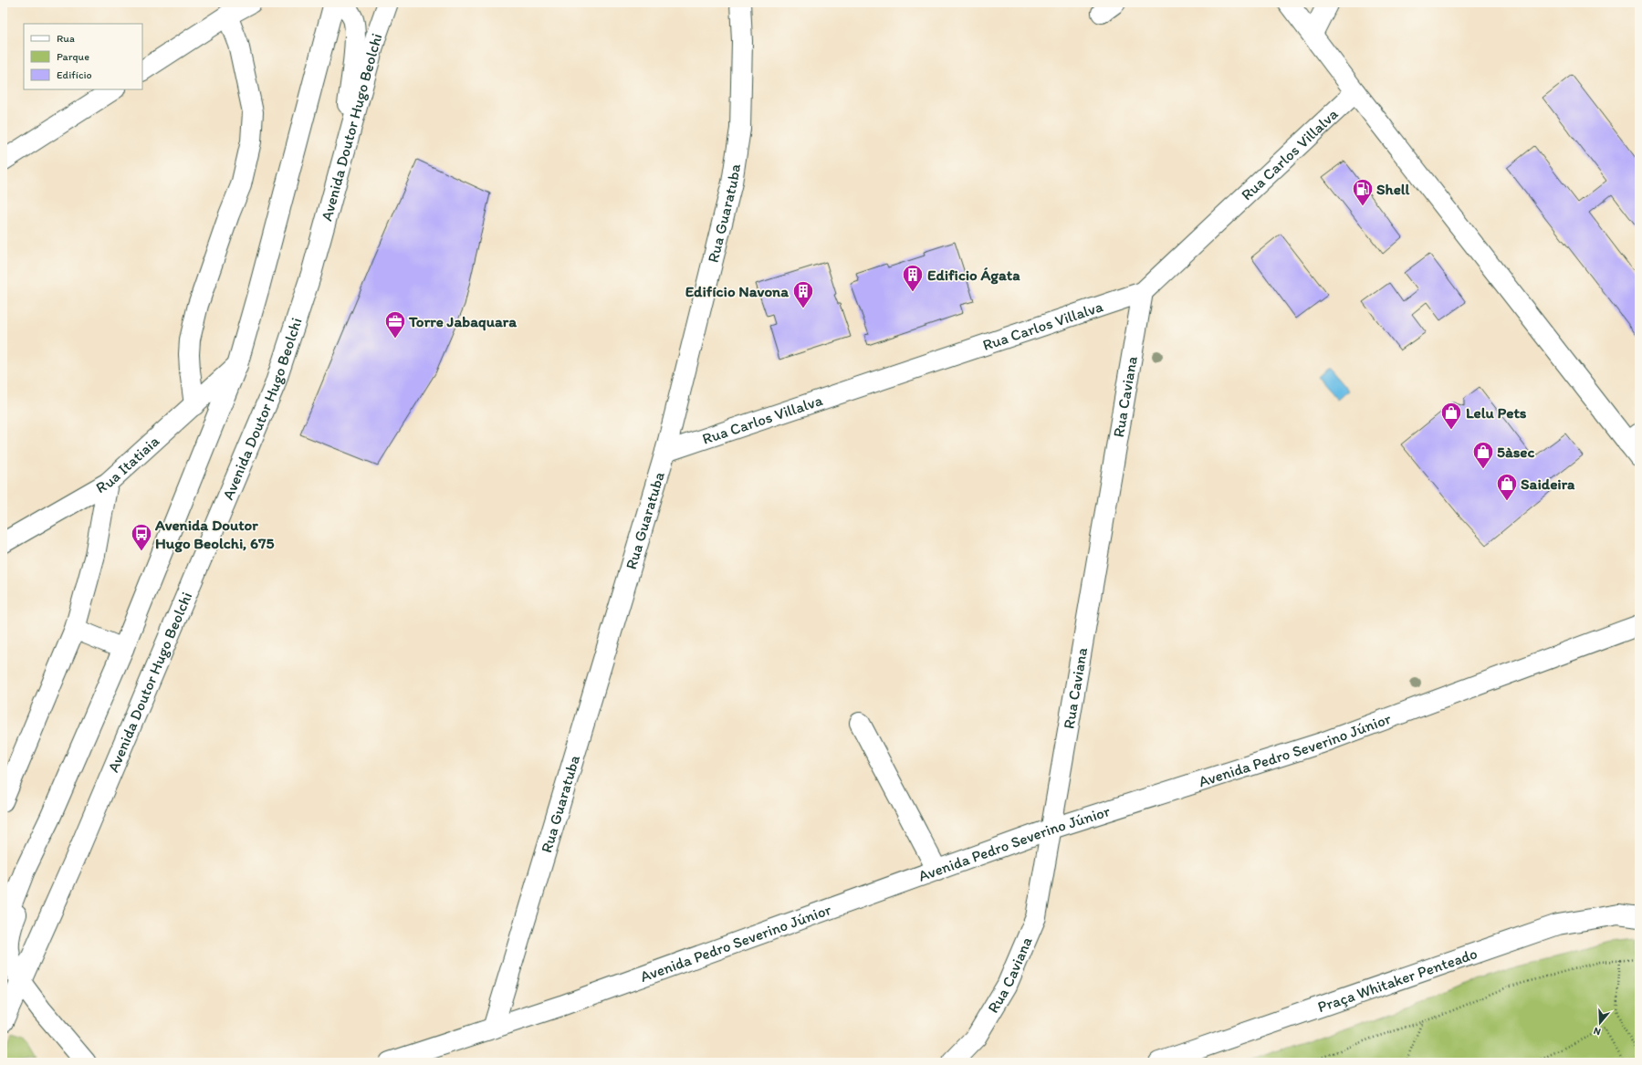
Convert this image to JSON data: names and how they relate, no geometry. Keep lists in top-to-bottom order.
{
  "streets": {
    "street": [
      "Avenida Doutor Hugo Beolchi",
      "Rua Carlos Villalva",
      "Rua Guaratuba",
      "Rua Caviana",
      "Rua Itatiaia",
      "Avenida Pedro Severino Júnior",
      "Praça Whitaker Penteado"
    ]
  },
  "crossings": [
    ["Rua Carlos Villalva", "Rua Guaratuba"],
    ["Rua Carlos Villalva", "Rua Caviana"],
    ["Rua Guaratuba", "Avenida Pedro Severino Júnior"],
    ["Rua Caviana", "Avenida Pedro Severino Júnior"]
  ],
  "places": {
    "fuel station": ["Shell"],
    "building": ["Edificio Ágata", "Edifício Navona"],
    "office": ["Torre Jabaquara"],
    "shop": ["Lelu Pets", "5àsec", "Saideira"],
    "bus stop": ["Avenida Doutor Hugo Beolchi, 675"]
  },
  "legend": ["Rua", "Parque", "Edifício"],
  "north": "bottom"
}
